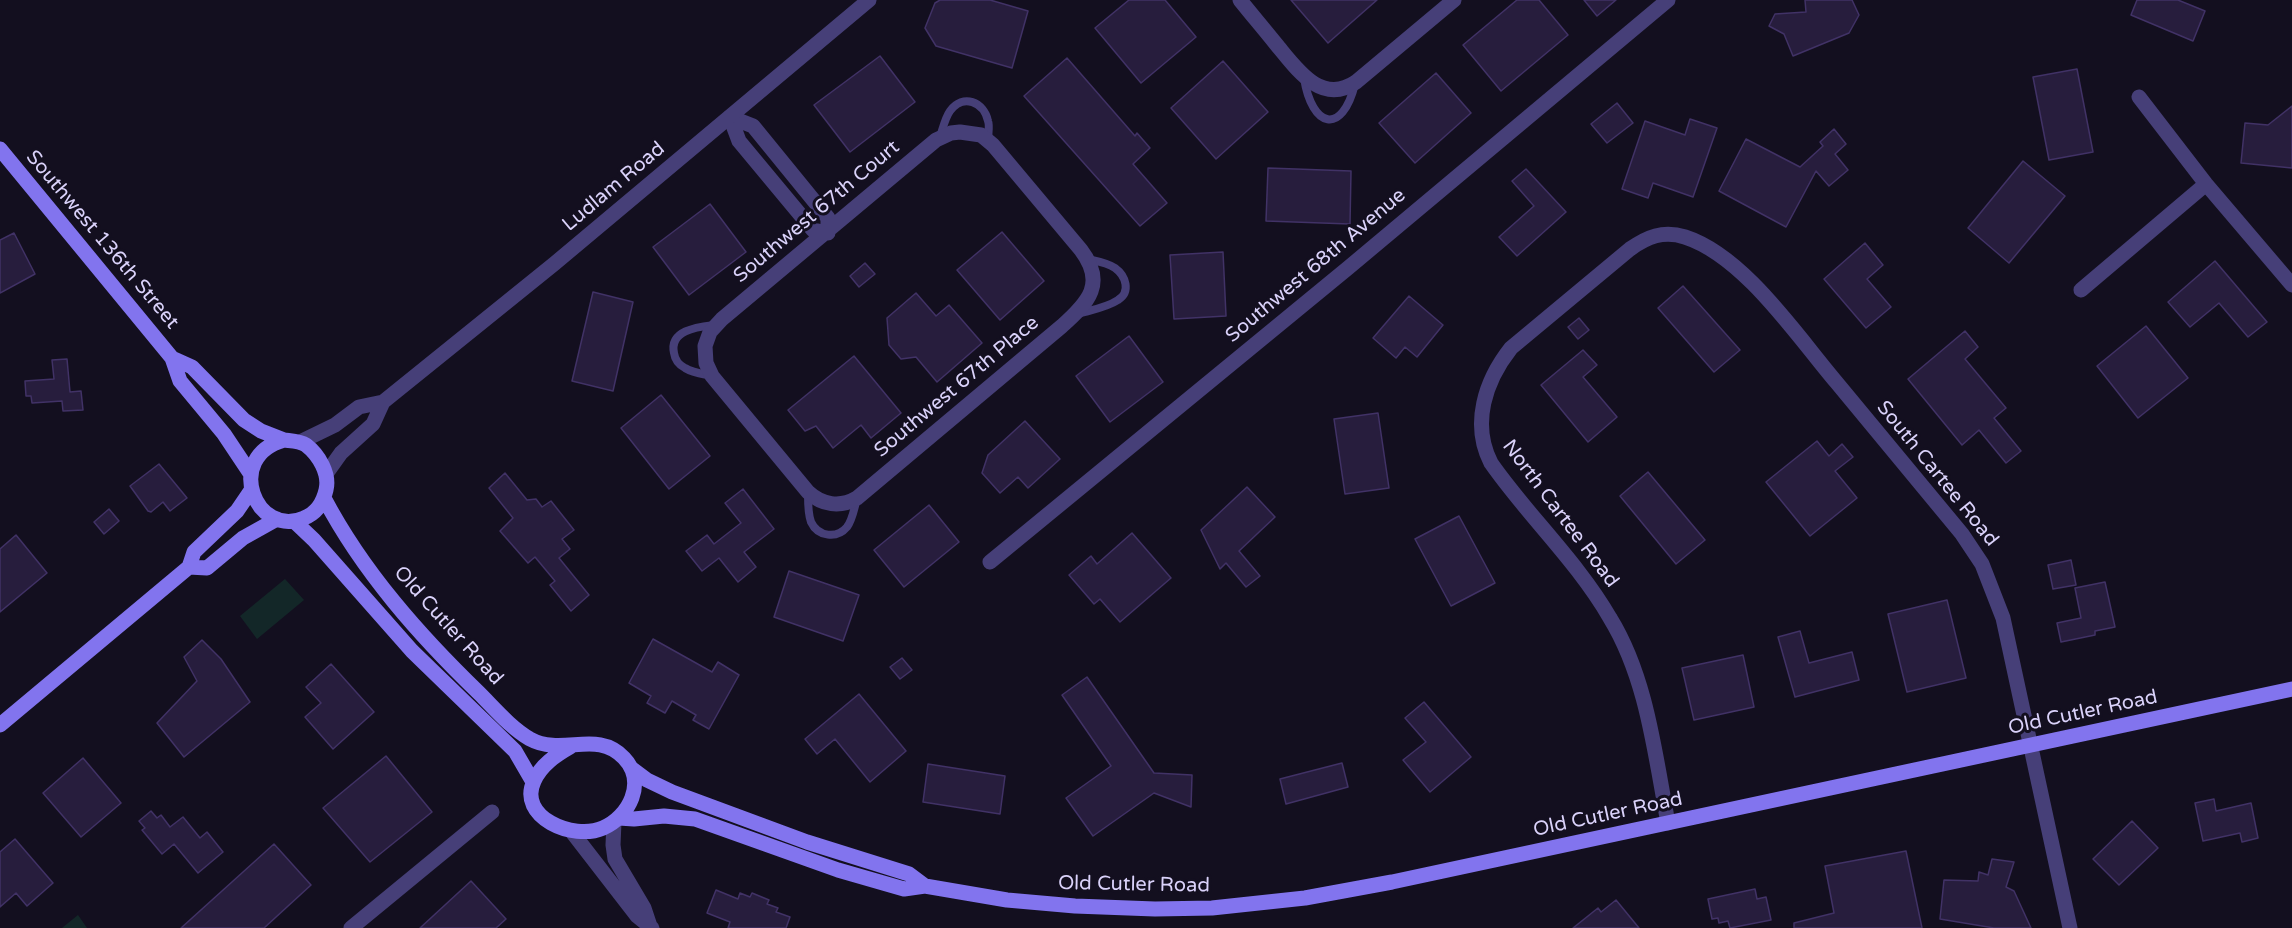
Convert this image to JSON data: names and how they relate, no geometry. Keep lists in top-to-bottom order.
{
  "streets": {
    "main road": ["Southwest 136th Street", "Old Cutler Road"],
    "street": [
      "Ludlam Road",
      "Southwest 67th Court",
      "Southwest 68th Avenue",
      "Southwest 67th Place",
      "South Cartee Road",
      "North Cartee Road"
    ]
  },
  "crossings": [
    ["Ludlam Road", "Southwest 136th Street"],
    ["Ludlam Road", "Old Cutler Road"],
    ["Southwest 136th Street", "Old Cutler Road"],
    ["South Cartee Road", "North Cartee Road"],
    ["South Cartee Road", "Old Cutler Road"],
    ["North Cartee Road", "Old Cutler Road"]
  ]
}
